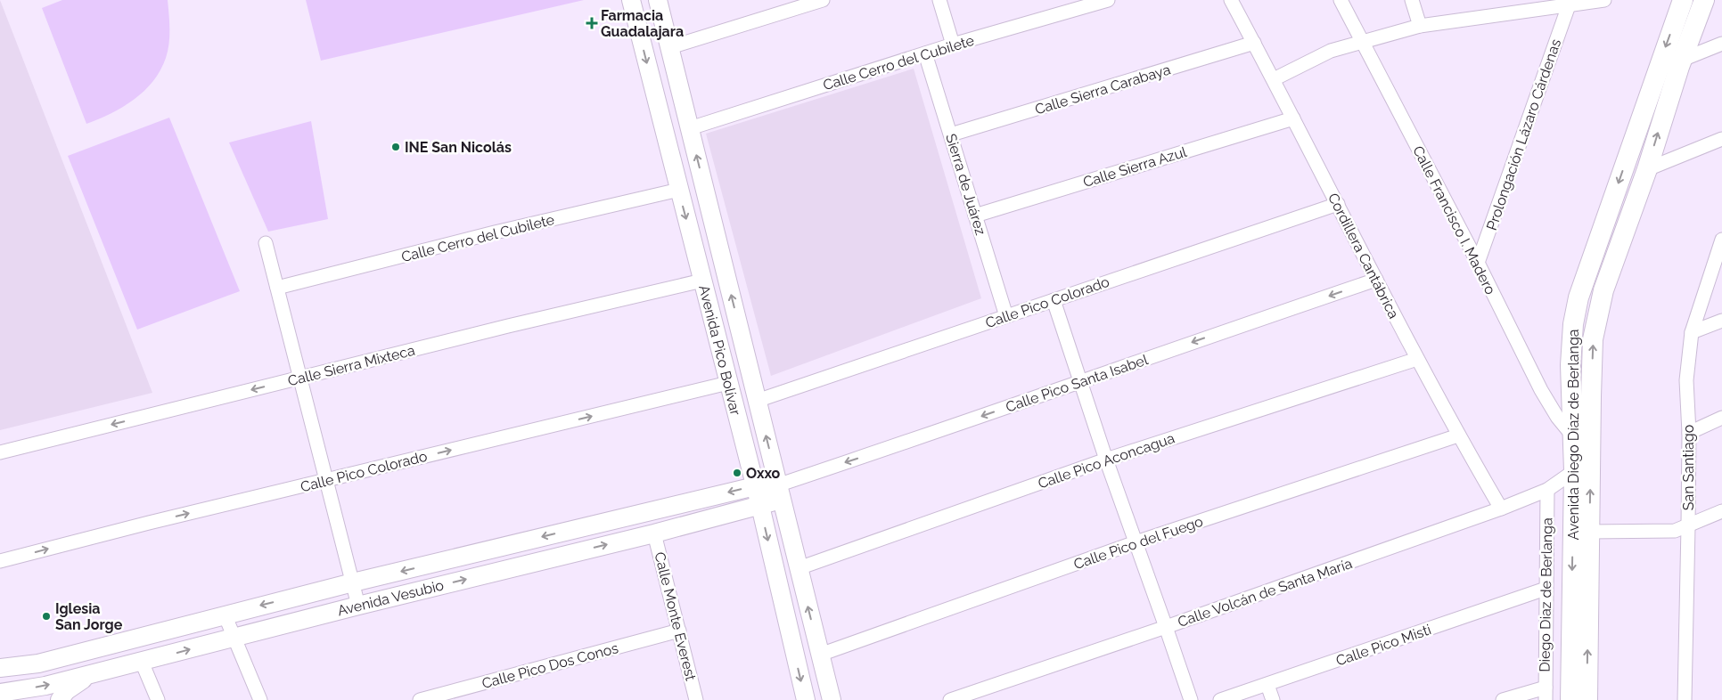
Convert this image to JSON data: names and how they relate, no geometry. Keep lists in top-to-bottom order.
{
  "streets": {
    "main road": ["Avenida Diego Díaz de Berlanga"],
    "street": [
      "Calle Cerro del Cubilete",
      "Calle Sierra Carabaya",
      "Prolongación Lázaro Cárdenas",
      "Calle Sierra Azul",
      "Sierra de Juárez",
      "Calle Francisco I. Madero",
      "Cordillera Cantábrica",
      "Calle Pico Colorado",
      "Avenida Pico Bolívar",
      "Calle Sierra Mixteca",
      "Calle Pico Santa Isabel",
      "Calle Pico Aconcagua",
      "San Santiago",
      "Calle Pico del Fuego",
      "Calle Volcán de Santa María",
      "Diego Diaz de Berlanga",
      "Avenida Vesubio",
      "Calle Monte Everest",
      "Calle Pico Misti",
      "Calle Pico Dos Conos"
    ]
  },
  "crossings": [
    ["Calle Cerro del Cubilete", "Sierra de Juárez"],
    ["Calle Cerro del Cubilete", "Avenida Pico Bolívar"],
    ["Calle Sierra Carabaya", "Sierra de Juárez"],
    ["Calle Sierra Carabaya", "Cordillera Cantábrica"],
    ["Prolongación Lázaro Cárdenas", "Calle Francisco I. Madero"],
    ["Calle Sierra Azul", "Sierra de Juárez"],
    ["Calle Sierra Azul", "Cordillera Cantábrica"],
    ["Sierra de Juárez", "Calle Pico Colorado"],
    ["Calle Francisco I. Madero", "Avenida Diego Díaz de Berlanga"],
    ["Cordillera Cantábrica", "Calle Pico Colorado"],
    ["Cordillera Cantábrica", "Calle Pico Santa Isabel"],
    ["Cordillera Cantábrica", "Calle Pico Aconcagua"],
    ["Cordillera Cantábrica", "Calle Pico del Fuego"],
    ["Cordillera Cantábrica", "Calle Volcán de Santa María"],
    ["Calle Pico Colorado", "Avenida Pico Bolívar"],
    ["Avenida Pico Bolívar", "Calle Sierra Mixteca"],
    ["Avenida Pico Bolívar", "Calle Pico Santa Isabel"],
    ["Avenida Pico Bolívar", "Calle Pico Aconcagua"],
    ["Avenida Pico Bolívar", "Calle Pico del Fuego"],
    ["Avenida Pico Bolívar", "Avenida Vesubio"],
    ["Calle Pico Santa Isabel", "Avenida Vesubio"],
    ["Avenida Diego Díaz de Berlanga", "Calle Volcán de Santa María"],
    ["Calle Volcán de Santa María", "Diego Diaz de Berlanga"],
    ["Diego Diaz de Berlanga", "Calle Pico Misti"],
    ["Avenida Vesubio", "Calle Monte Everest"],
    ["Calle Monte Everest", "Calle Pico Dos Conos"]
  ],
  "one_way": ["Calle Pico Colorado", "Calle Sierra Mixteca", "Calle Pico Santa Isabel"],
  "places": {
    "health": ["Farmacia Guadalajara"],
    "other": ["INE San Nicolás", "Oxxo", "Iglesia San Jorge"]
  }
}
